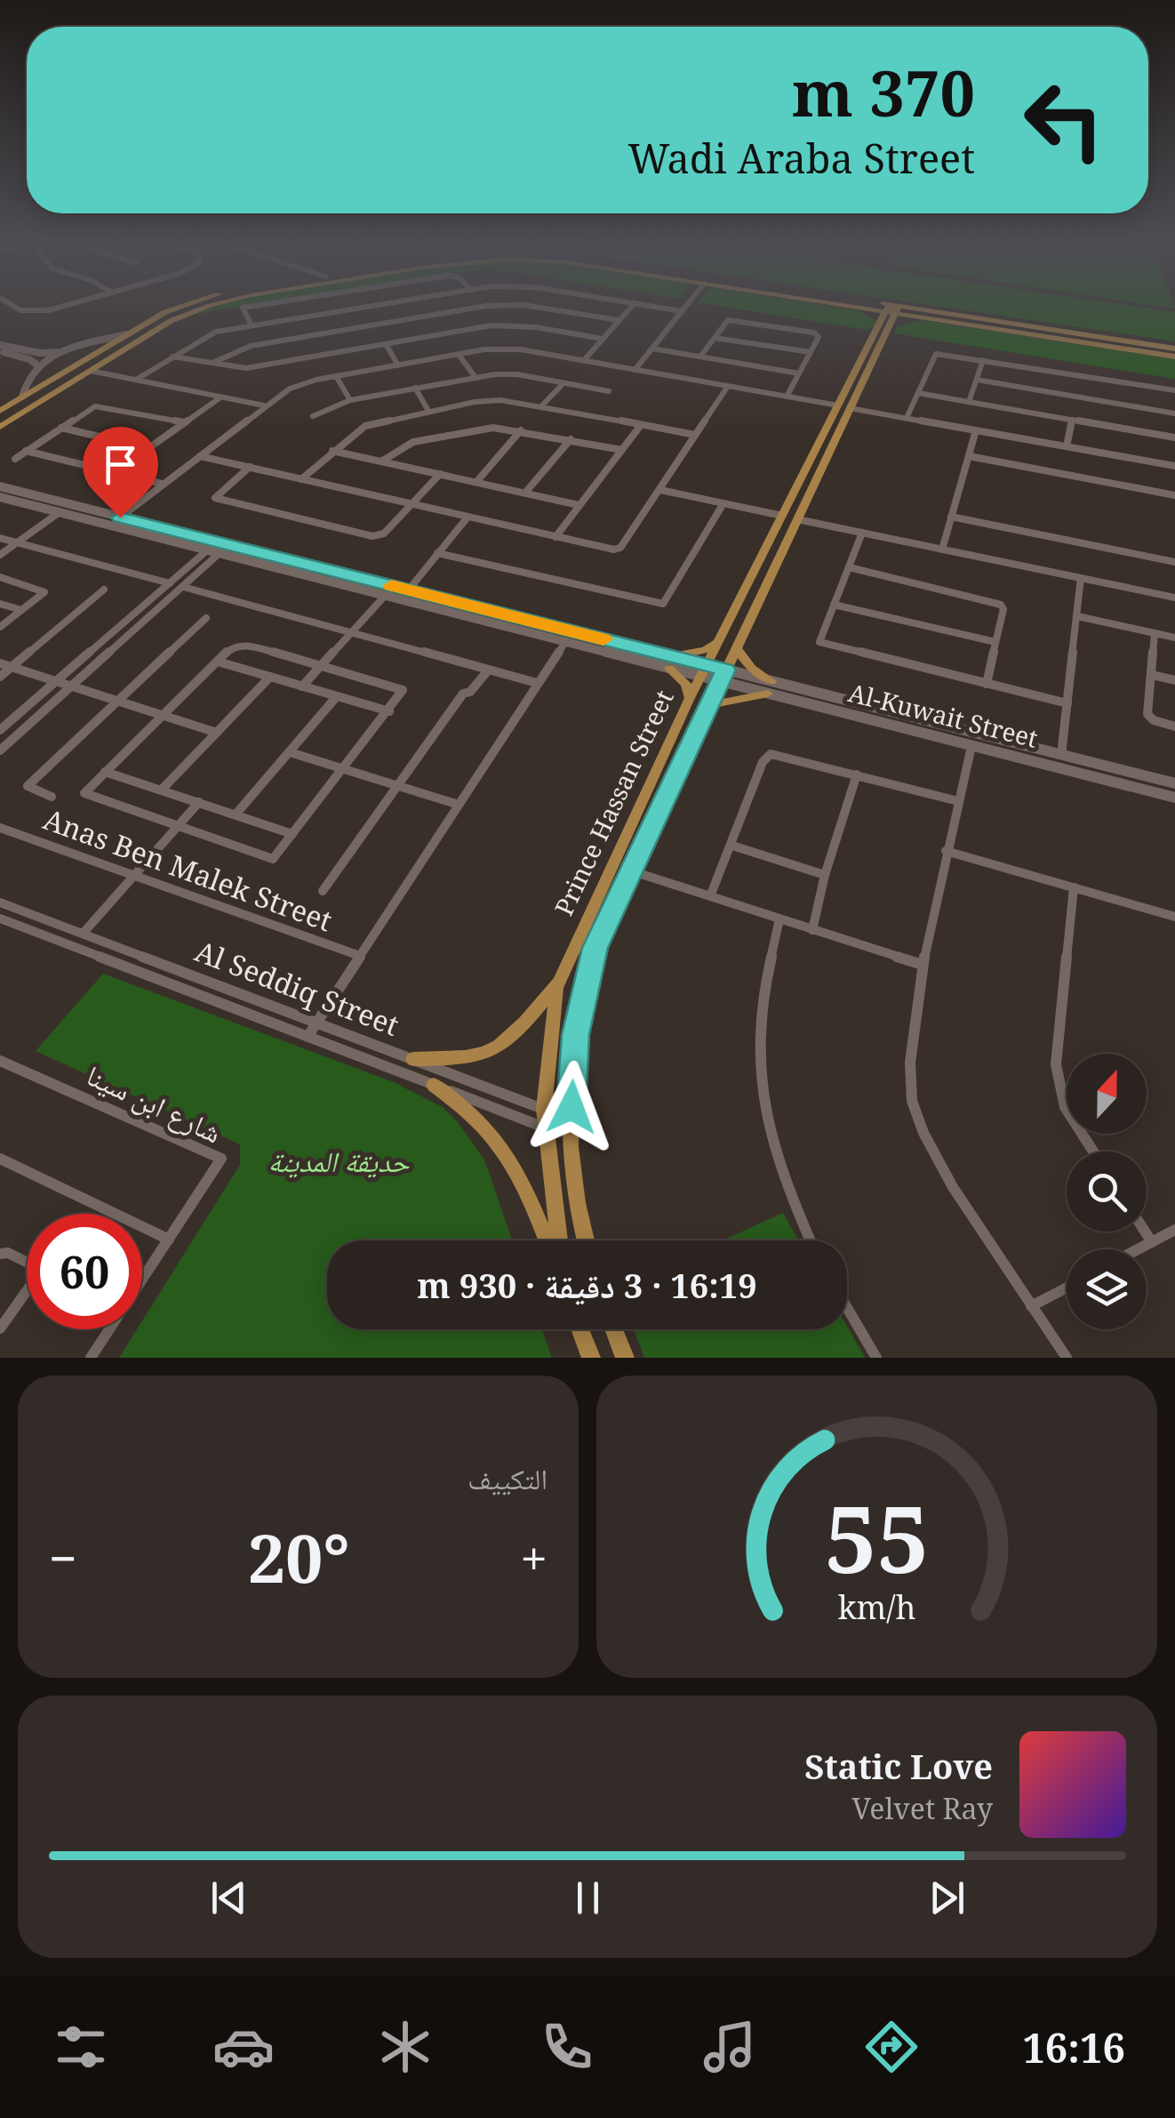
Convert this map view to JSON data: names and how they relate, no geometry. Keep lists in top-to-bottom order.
{
  "streets": {
    "main road": ["Al-Kuwait Street", "Prince Hassan Street"],
    "street": ["Anas Ben Malek Street", "Al Seddiq Street", "شارع ابن سينا"]
  },
  "crossings": [
    ["Al-Kuwait Street", "Prince Hassan Street"],
    ["Prince Hassan Street", "Al Seddiq Street"]
  ],
  "parks": ["حديقة المدينة"],
  "north": "top",
  "page": {
    "turn": ["370 m", "Wadi Araba Street"],
    "limit": "60",
    "trip": "16:19 · 3 دقيقة · 930 m",
    "tile": "التكييف",
    "heat": ["−", "20°", "+"],
    "song": ["Static Love", "Velvet Ray"],
    "tabs": "16:16",
    "gauge": ["55", "km/h"]
  }
}
